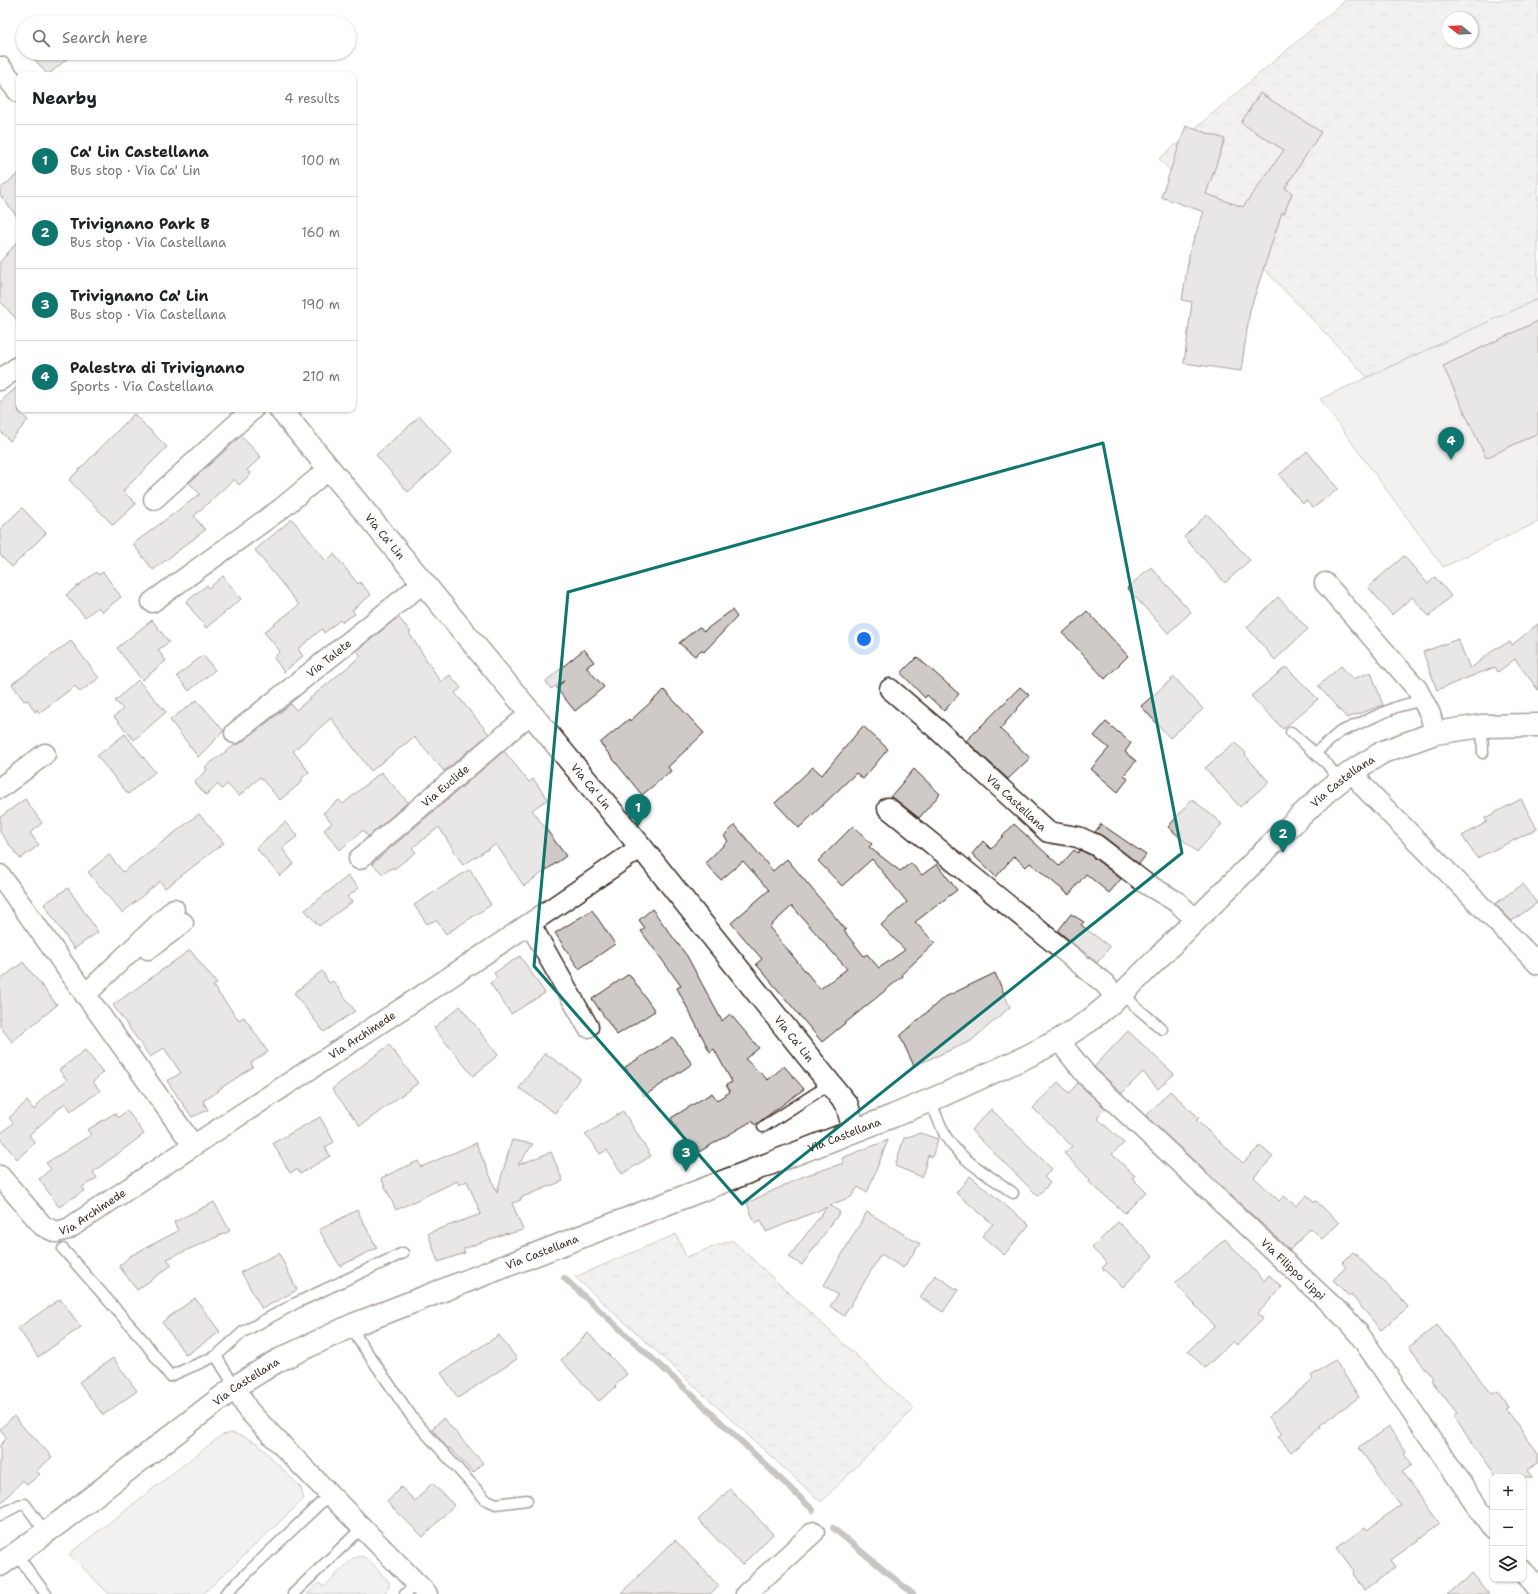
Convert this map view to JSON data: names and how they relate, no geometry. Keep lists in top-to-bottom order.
{
  "streets": {
    "main road": ["Via Ca' Lin", "Via Castellana"],
    "street": [
      "Via Talete",
      "Via Euclide",
      "Via Archimede",
      "Via Filippo Lippi"
    ]
  },
  "crossings": [
    ["Via Ca' Lin", "Via Talete"],
    ["Via Ca' Lin", "Via Castellana"],
    ["Via Ca' Lin", "Via Euclide"],
    ["Via Ca' Lin", "Via Archimede"],
    ["Via Castellana", "Via Filippo Lippi"]
  ],
  "north": "left",
  "page": {
    "search": "Search here",
    "heading": ["Nearby", "4 results"],
    "list": [
      {
        "mark": "1",
        "name": "Ca' Lin Castellana",
        "note": "Bus stop · Via Ca' Lin",
        "value": "100 m"
      },
      {
        "mark": "2",
        "name": "Trivignano Park B",
        "note": "Bus stop · Via Castellana",
        "value": "160 m"
      },
      {
        "mark": "3",
        "name": "Trivignano Ca' Lin",
        "note": "Bus stop · Via Castellana",
        "value": "190 m"
      },
      {
        "mark": "4",
        "name": "Palestra di Trivignano",
        "note": "Sports · Via Castellana",
        "value": "210 m"
      }
    ],
    "pins": [
      "4",
      "1",
      "2",
      "3"
    ],
    "map_buttons": ["+", "−"]
  }
}
